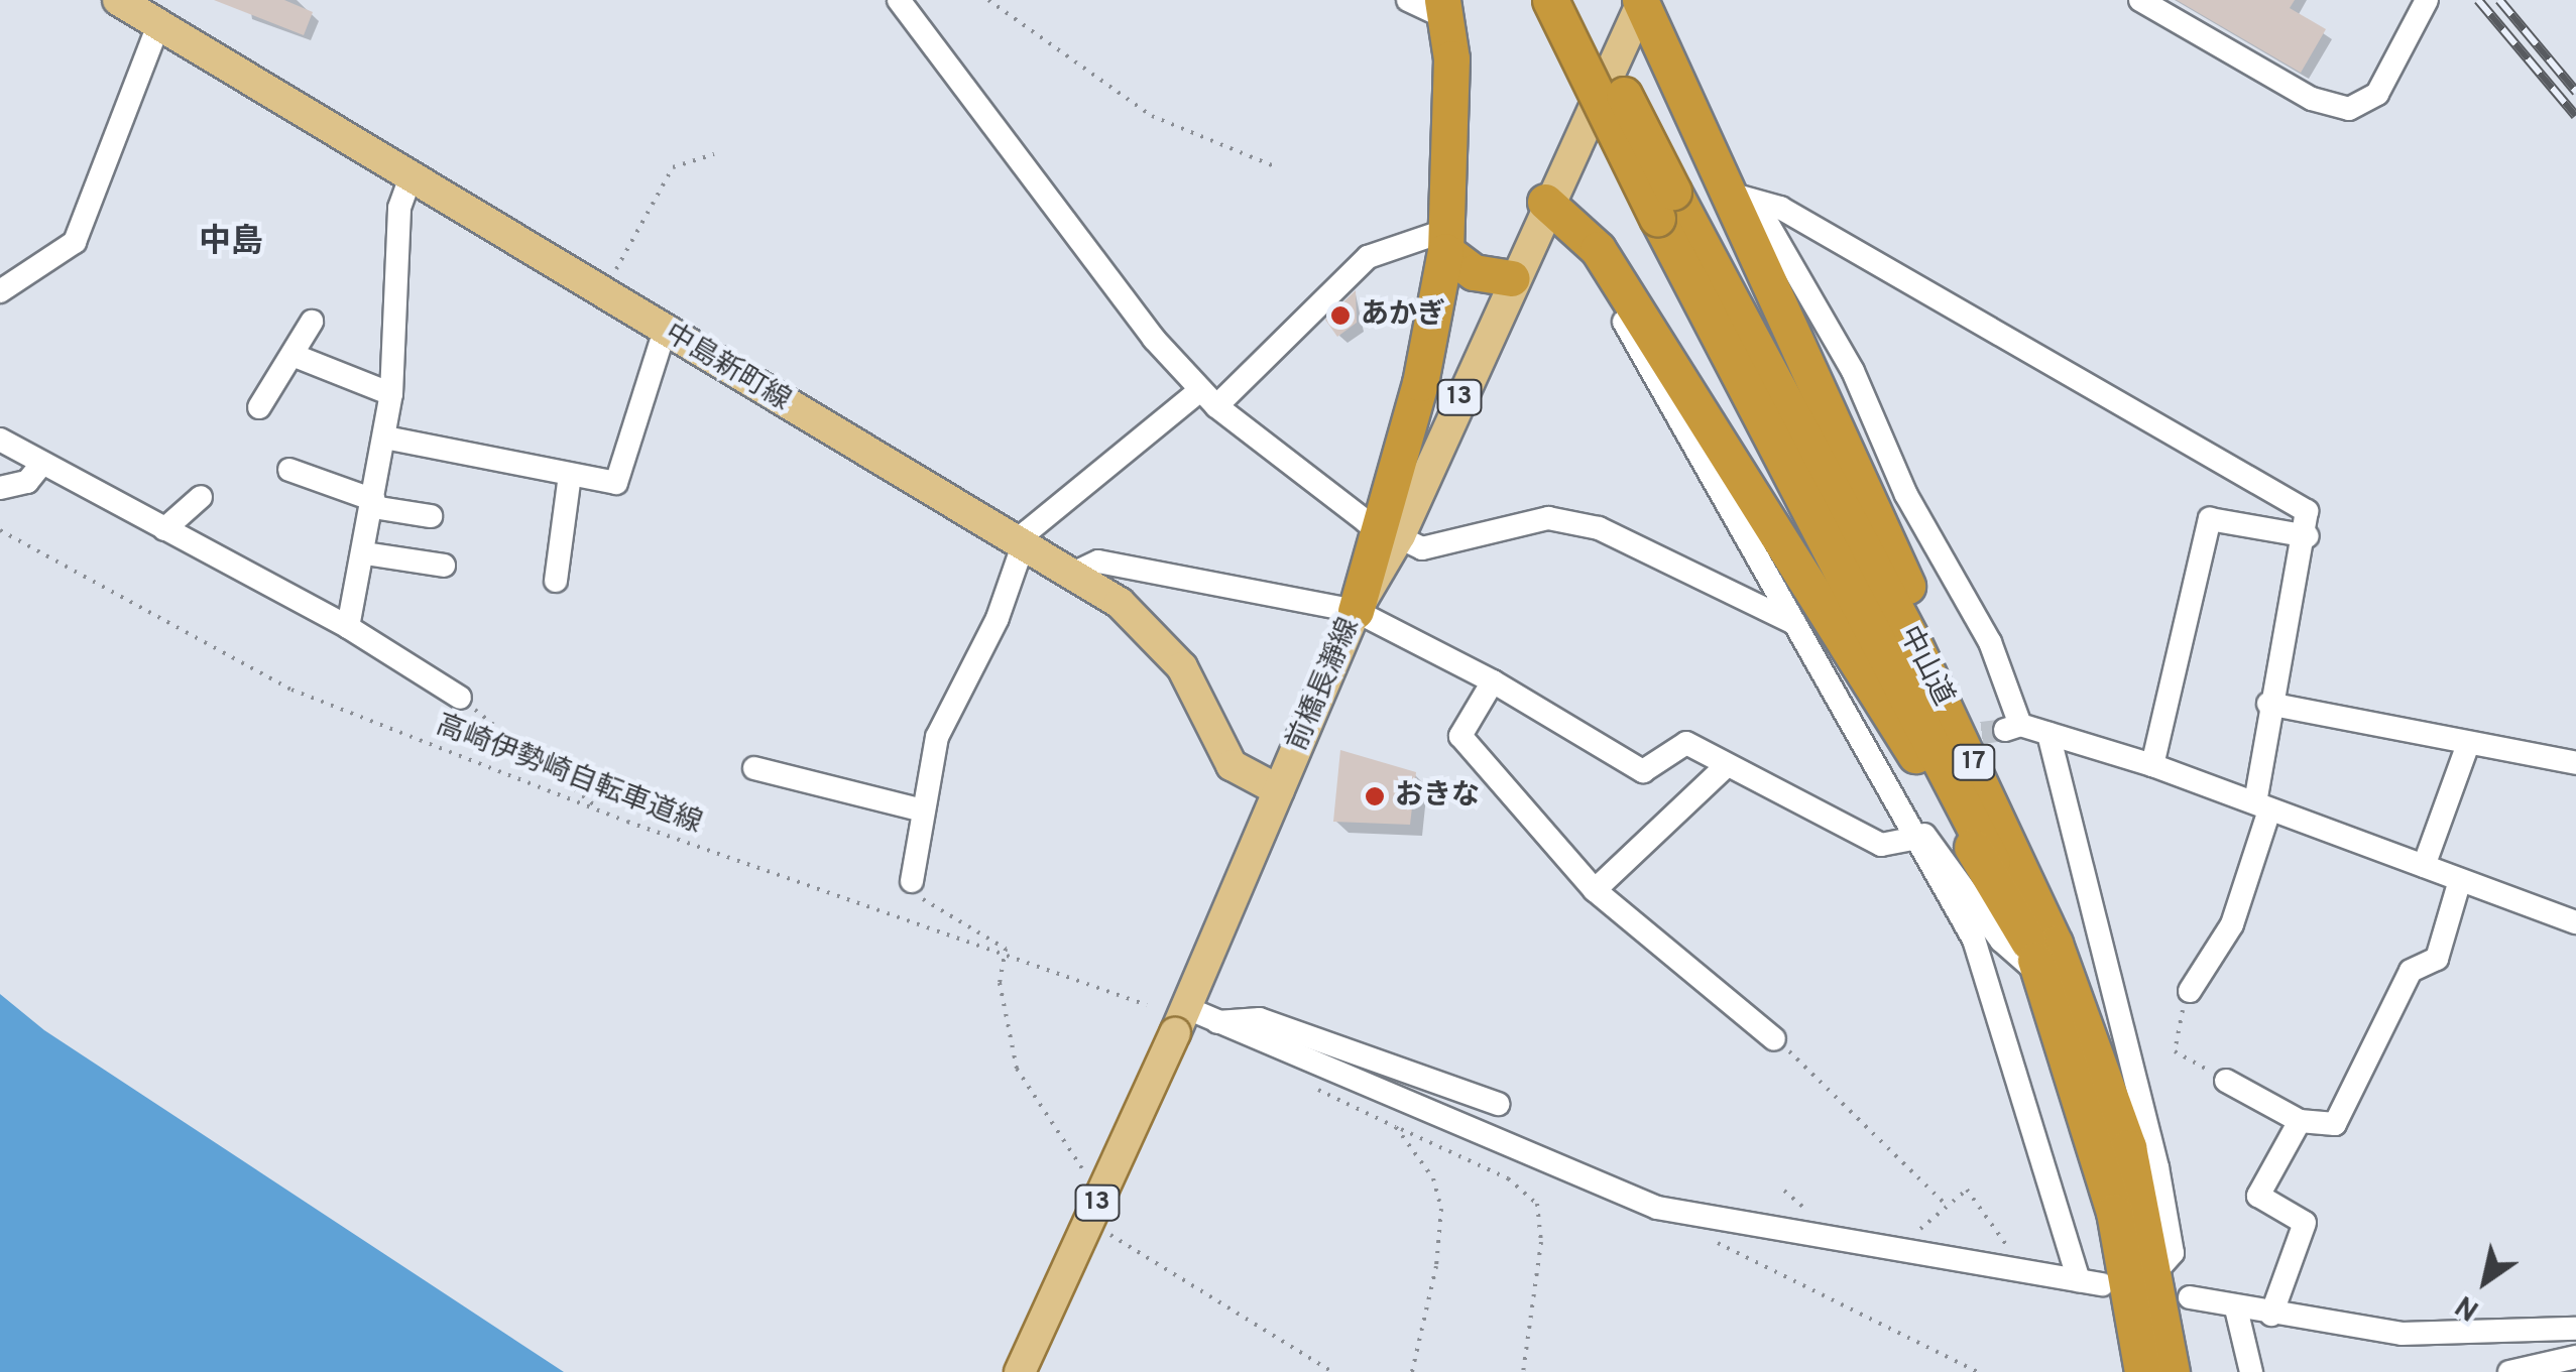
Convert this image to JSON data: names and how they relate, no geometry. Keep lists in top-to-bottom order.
{
  "streets": {
    "highway": ["中山道", "17"],
    "main road": ["中島新町線", "13", "前橋長瀞線"],
    "path": ["高崎伊勢崎自転車道線"]
  },
  "crossings": [
    ["中島新町線", "前橋長瀞線"],
    ["13", "17"],
    ["中山道", "17"]
  ],
  "districts": ["中島"],
  "places": ["あかぎ", "おきな"],
  "north": "bottom left"
}
